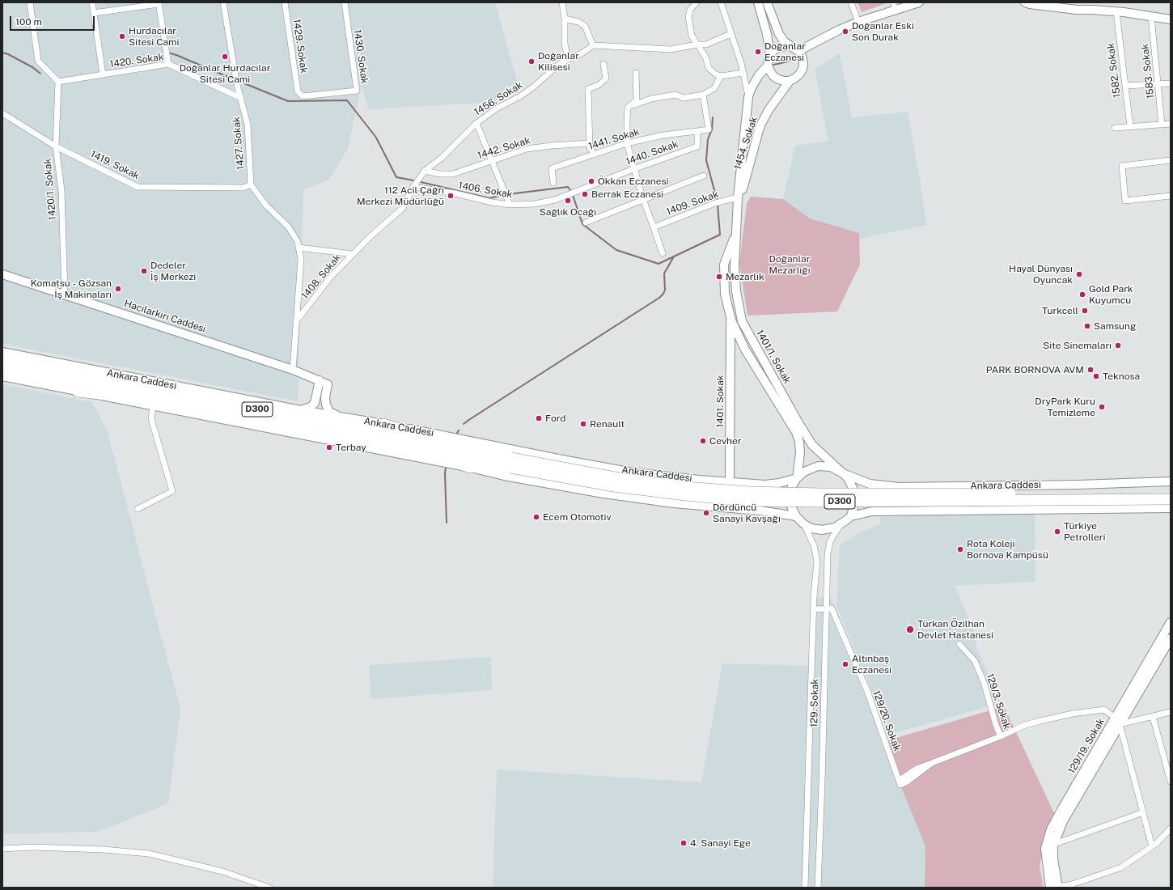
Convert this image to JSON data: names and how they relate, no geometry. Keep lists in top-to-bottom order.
{
  "streets": {
    "highway": ["Ankara Caddesi", "D300"],
    "main road": [
      "1454. Sokak",
      "Hacılarkırı Caddesi",
      "1401/1. Sokak",
      "1401. Sokak",
      "129/19. Sokak"
    ],
    "street": [
      "1429. Sokak",
      "1430. Sokak",
      "1420. Sokak",
      "1582. Sokak",
      "1583. Sokak",
      "1456. Sokak",
      "1441. Sokak",
      "1427. Sokak",
      "1442. Sokak",
      "1440. Sokak",
      "1419. Sokak",
      "1420/1. Sokak",
      "1406. Sokak",
      "1409. Sokak",
      "1408. Sokak",
      "129/3. Sokak",
      "129. Sokak",
      "129/20. Sokak"
    ]
  },
  "crossings": [
    ["1429. Sokak", "1430. Sokak"],
    ["1420. Sokak", "1427. Sokak"],
    ["1420. Sokak", "1420/1. Sokak"],
    ["1456. Sokak", "1442. Sokak"],
    ["1456. Sokak", "1406. Sokak"],
    ["1456. Sokak", "1408. Sokak"],
    ["1441. Sokak", "1440. Sokak"],
    ["1427. Sokak", "1419. Sokak"],
    ["1454. Sokak", "1409. Sokak"],
    ["1454. Sokak", "1401/1. Sokak"],
    ["1440. Sokak", "1406. Sokak"],
    ["1419. Sokak", "1420/1. Sokak"],
    ["1420/1. Sokak", "Hacılarkırı Caddesi"],
    ["1409. Sokak", "1401/1. Sokak"],
    ["1408. Sokak", "Hacılarkırı Caddesi"],
    ["Hacılarkırı Caddesi", "Ankara Caddesi"],
    ["1401/1. Sokak", "Ankara Caddesi"],
    ["1401/1. Sokak", "1401. Sokak"],
    ["1401/1. Sokak", "129. Sokak"],
    ["Ankara Caddesi", "1401. Sokak"],
    ["Ankara Caddesi", "129. Sokak"],
    ["129/3. Sokak", "129/20. Sokak"],
    ["129. Sokak", "129/20. Sokak"]
  ],
  "parks": ["Doğanlar Mezarlığı"],
  "places": [
    "Doğanlar Eski Son Durak",
    "Hurdacılar Sitesi Cami",
    "Doğanlar Eczanesi",
    "Doğanlar Hurdacılar Sitesi Cami",
    "Doğanlar Kilisesi",
    "Ökkan Eczanesi",
    "Berrak Eczanesi",
    "112 Acil Çağrı Merkezi Müdürlüğü",
    "Sağlık Ocağı",
    "Dedeler İş Merkezi",
    "Hayal Dünyası Oyuncak",
    "Mezarlık",
    "Komatsu - Gözsan İş Makinaları",
    "Gold Park Kuyumcu",
    "Turkcell",
    "Samsung",
    "Site Sinemaları",
    "PARK BORNOVA AVM",
    "Teknosa",
    "DryPark Kuru Temizleme",
    "Ford",
    "Renault",
    "Cevher",
    "Terbay",
    "Dördüncü Sanayi Kavşağı",
    "Ecem Otomotiv",
    "Türkiye Petrolleri",
    "Rota Koleji Bornova Kampüsü",
    "Türkan Özilhan Devlet Hastanesi",
    "Altınbaş Eczanesi",
    "4. Sanayi Ege"
  ],
  "scale_bar": "100 m"
}
